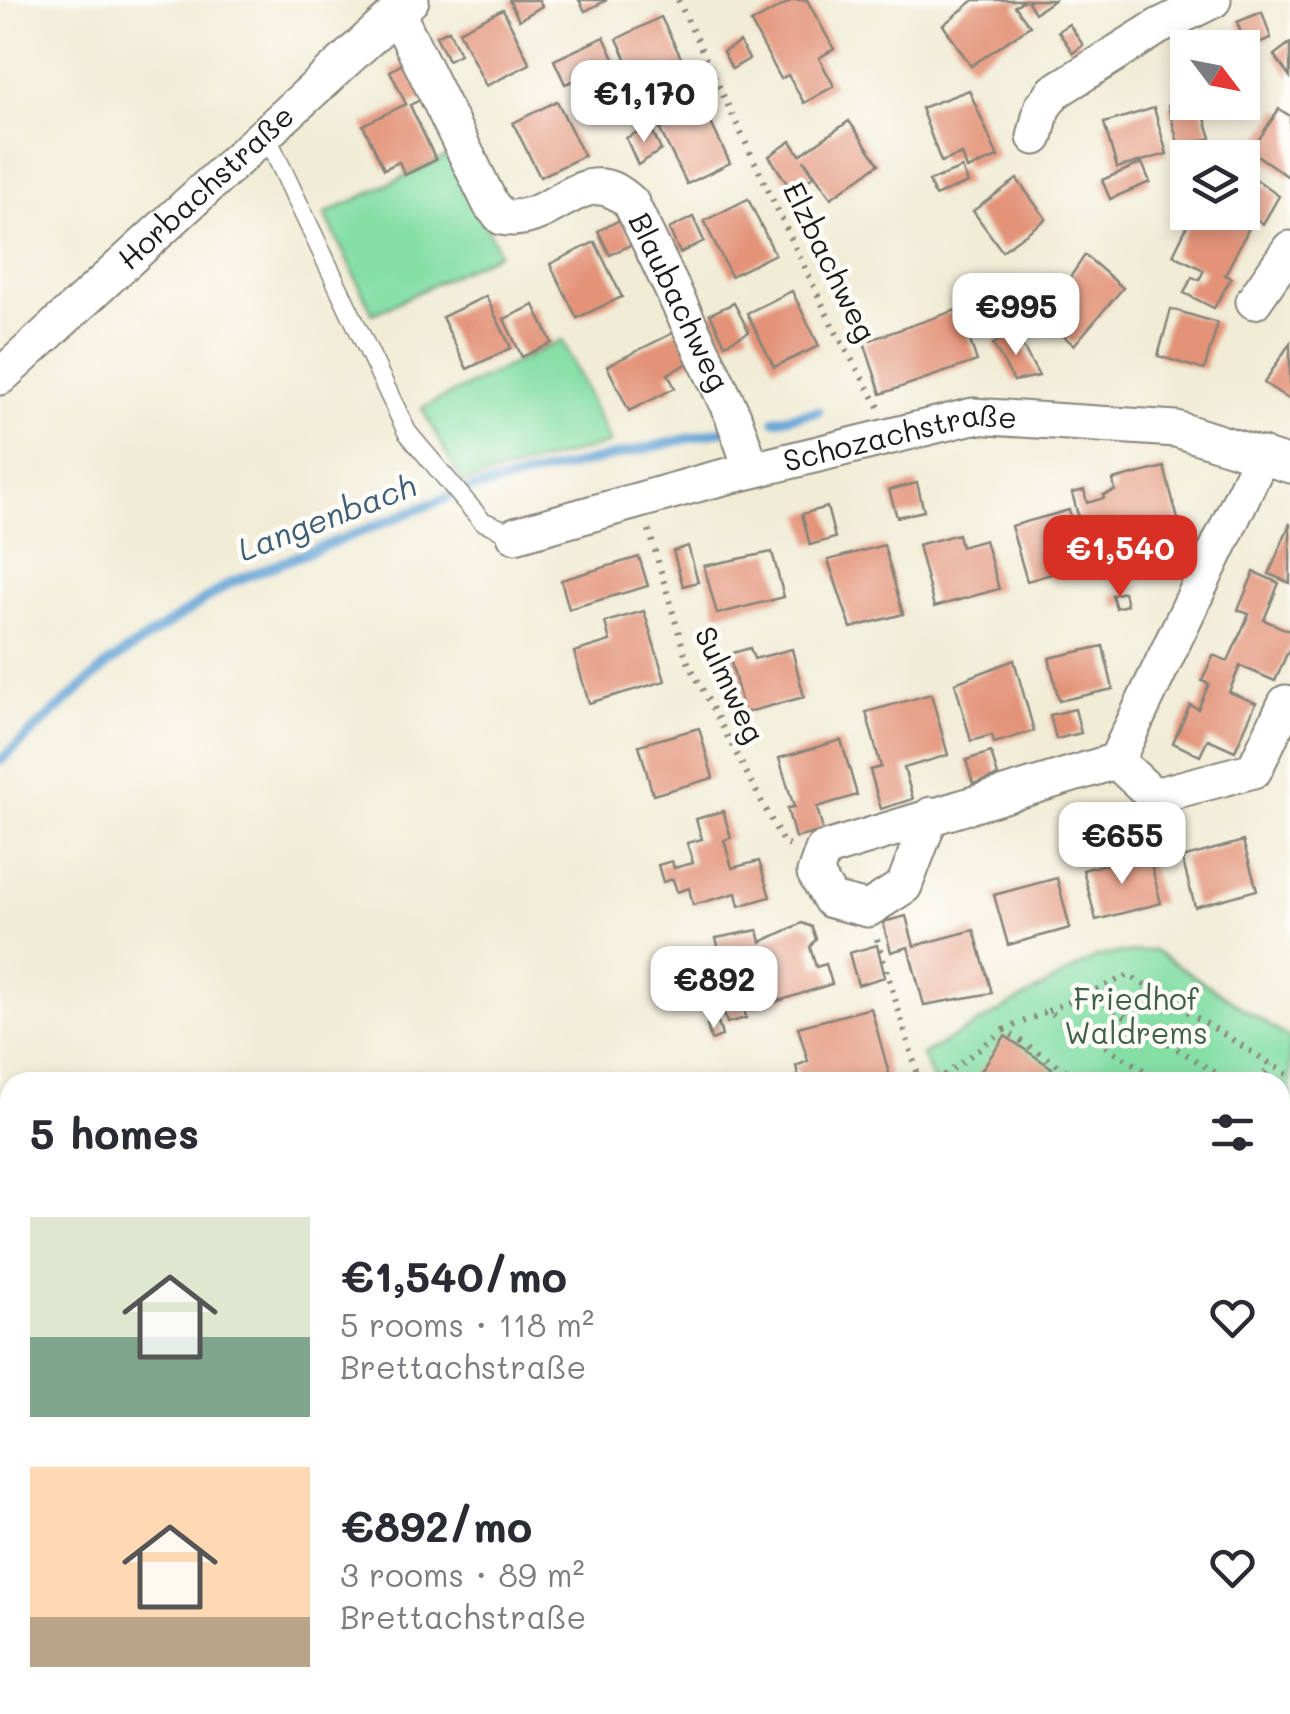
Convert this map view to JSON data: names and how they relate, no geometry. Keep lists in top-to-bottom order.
{
  "streets": {
    "street": ["Horbachstraße", "Blaubachweg", "Schozachstraße"],
    "path": ["Elzbachweg", "Sulmweg"]
  },
  "crossings": [
    ["Horbachstraße", "Blaubachweg"],
    ["Elzbachweg", "Schozachstraße"],
    ["Blaubachweg", "Schozachstraße"],
    ["Schozachstraße", "Sulmweg"]
  ],
  "water": ["Langenbach"],
  "parks": ["Friedhof Waldrems"],
  "north": "bottom right",
  "page": {
    "price": [
      "€1,170",
      "€995",
      "€1,540",
      "€655",
      "€892"
    ],
    "heading": "5 homes",
    "list": [
      {
        "name": "€1,540/mo",
        "note": "5 rooms · 118 m² · Brettachstraße"
      },
      {
        "name": "€892/mo",
        "note": "3 rooms · 89 m² · Brettachstraße"
      }
    ]
  }
}
